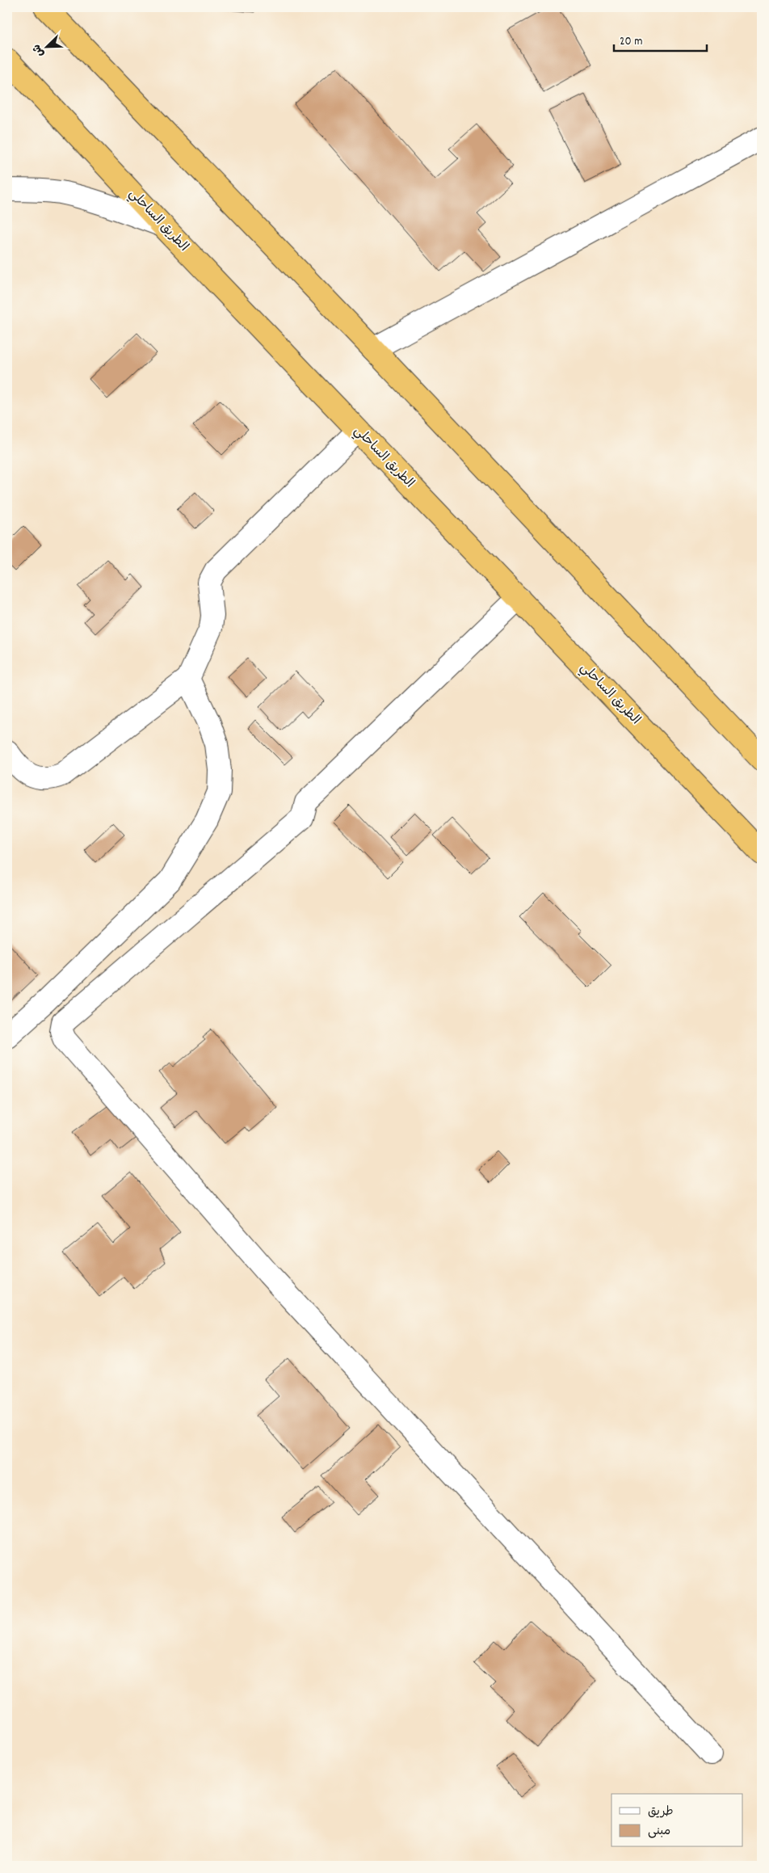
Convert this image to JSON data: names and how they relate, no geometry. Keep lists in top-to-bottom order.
{
  "streets": {
    "highway": ["الطريق الساحلي"]
  },
  "legend": ["طريق", "مبنى"],
  "scale_bar": "20 m",
  "north": "bottom left"
}
